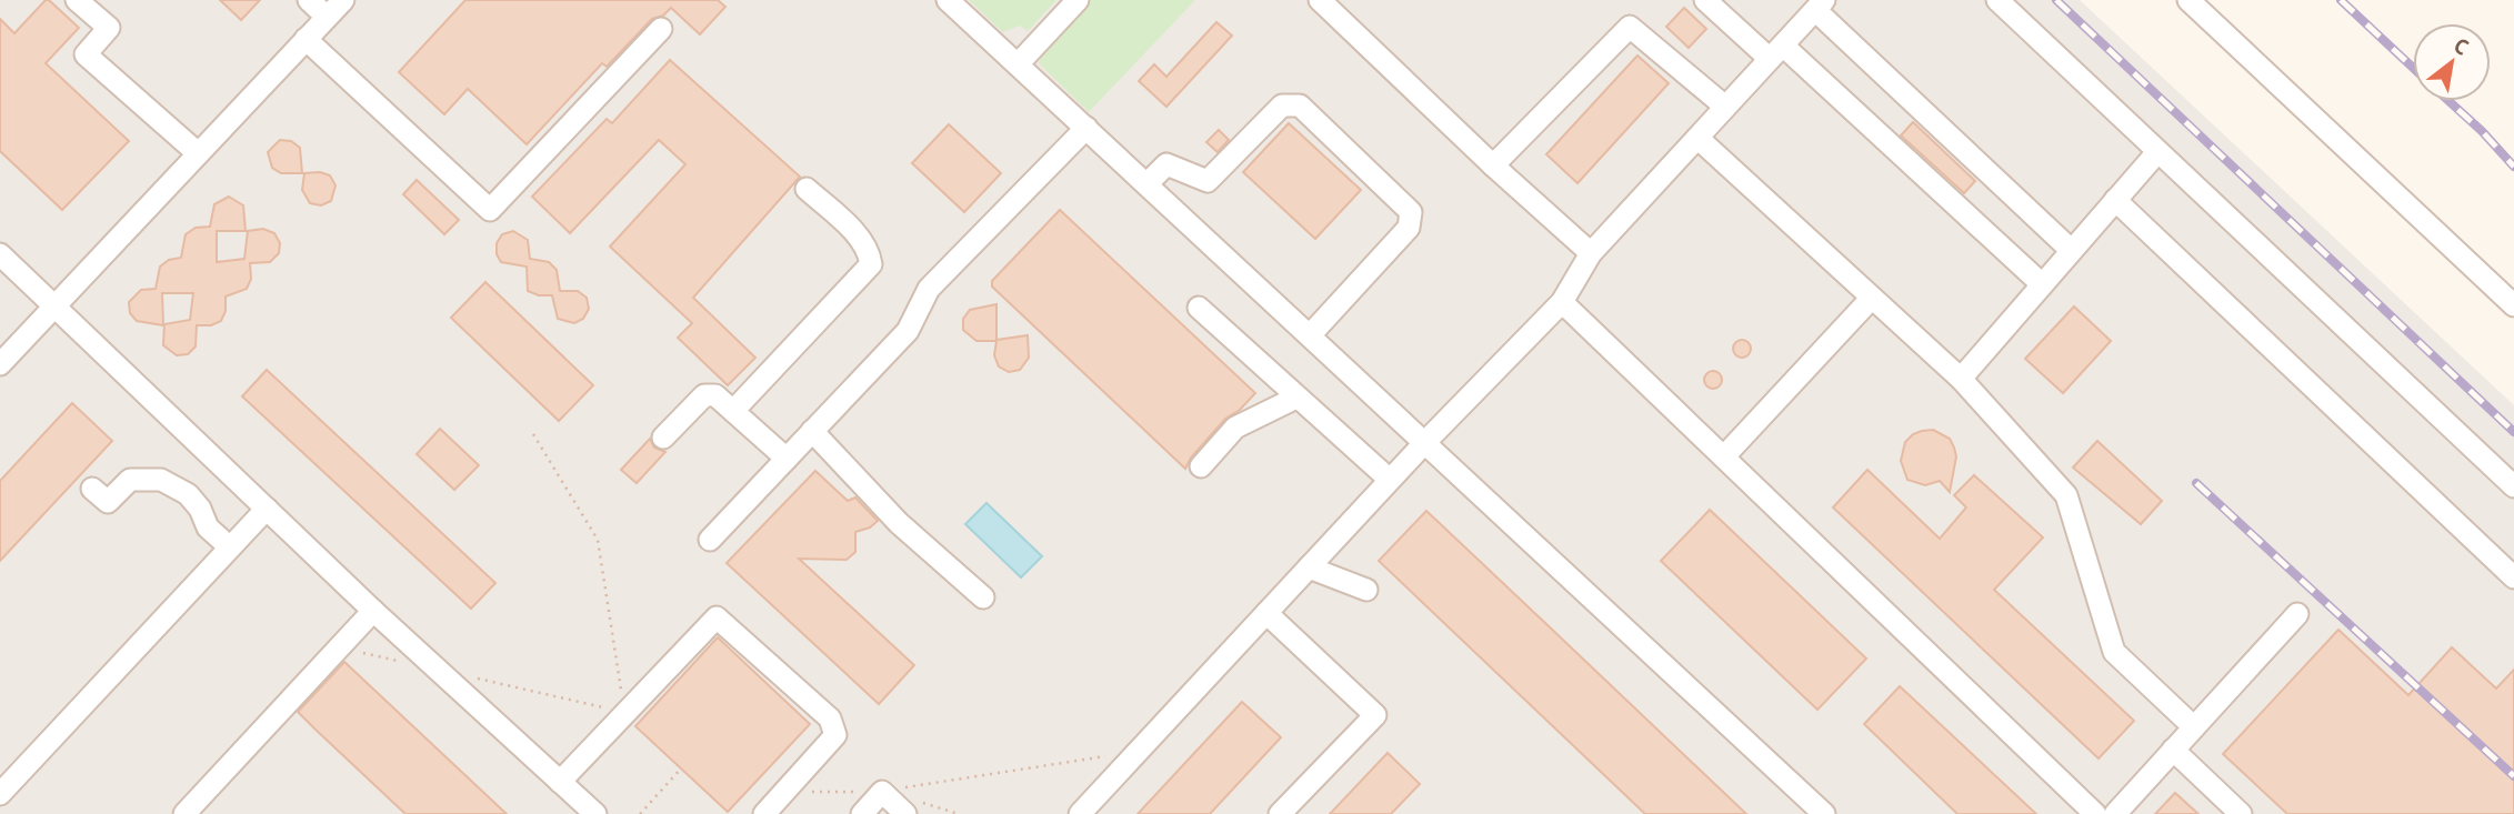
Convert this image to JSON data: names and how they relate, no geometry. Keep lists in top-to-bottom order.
{
  "north": "top right"
}
